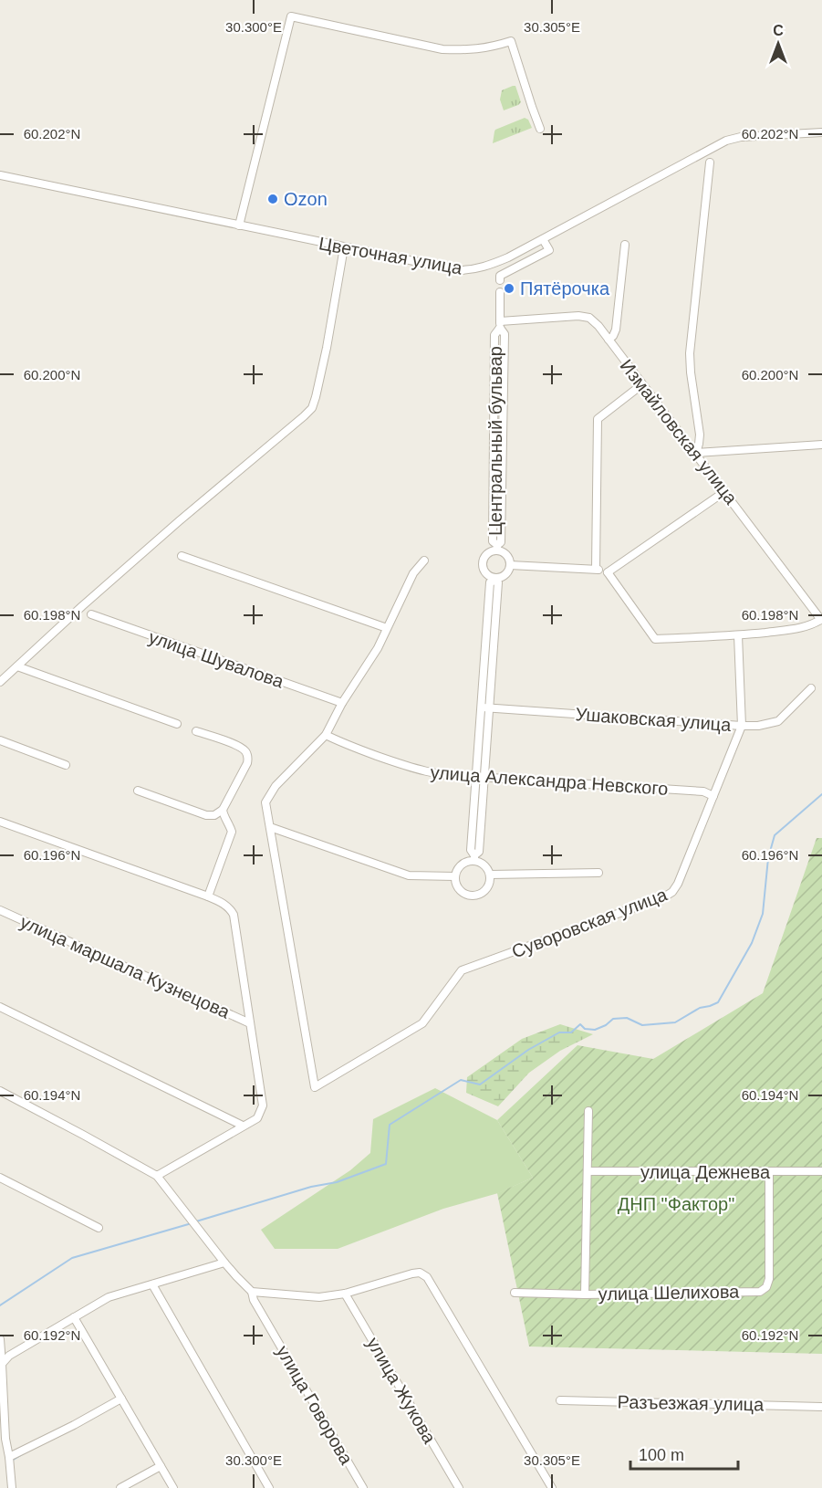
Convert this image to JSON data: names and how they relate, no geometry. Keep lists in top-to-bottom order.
{
  "streets": {
    "street": [
      "Цветочная улица",
      "Измайловская улица",
      "Центральный бульвар",
      "улица Шувалова",
      "Ушаковская улица",
      "улица Александра Невского",
      "Суворовская улица",
      "улица маршала Кузнецова",
      "улица Дежнева",
      "улица Шелихова",
      "улица Жукова",
      "Разъезжая улица",
      "улица Говорова"
    ]
  },
  "crossings": [
    ["Измайловская улица", "Центральный бульвар"],
    ["Ушаковская улица", "Суворовская улица"],
    ["улица Александра Невского", "Суворовская улица"],
    ["улица Дежнева", "улица Шелихова"]
  ],
  "parks": ["ДНП \"Фактор\""],
  "places": ["Ozon", "Пятёрочка"],
  "scale_bar": "100 m",
  "north": "top",
  "coordinates": [
    "30.300°E",
    "30.305°E",
    "60.202°N",
    "60.200°N",
    "60.198°N",
    "60.196°N",
    "60.194°N",
    "60.192°N"
  ]
}
